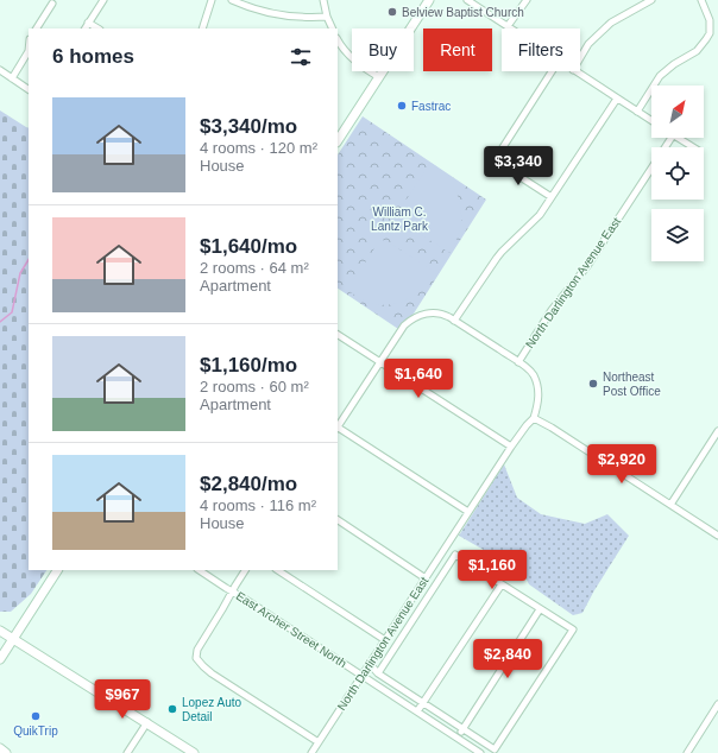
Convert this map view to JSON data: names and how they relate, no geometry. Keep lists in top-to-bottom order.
{
  "streets": {
    "street": ["North Darlington Avenue East", "East Archer Street North"]
  },
  "crossings": [
    ["North Darlington Avenue East", "East Archer Street North"]
  ],
  "parks": ["William C. Lantz Park"],
  "places": [
    "Belview Baptist Church",
    "Fastrac",
    "Northeast Post Office",
    "Lopez Auto Detail",
    "QuikTrip"
  ],
  "north": "top right",
  "page": {
    "chip": ["Buy", "Rent", "Filters"],
    "heading": "6 homes",
    "list": [
      {
        "name": "$3,340/mo",
        "note": "4 rooms · 120 m² · House"
      },
      {
        "name": "$1,640/mo",
        "note": "2 rooms · 64 m² · Apartment"
      },
      {
        "name": "$1,160/mo",
        "note": "2 rooms · 60 m² · Apartment"
      },
      {
        "name": "$2,840/mo",
        "note": "4 rooms · 116 m² · House"
      }
    ],
    "price": [
      "$3,340",
      "$1,640",
      "$2,920",
      "$1,160",
      "$2,840",
      "$967"
    ]
  }
}
